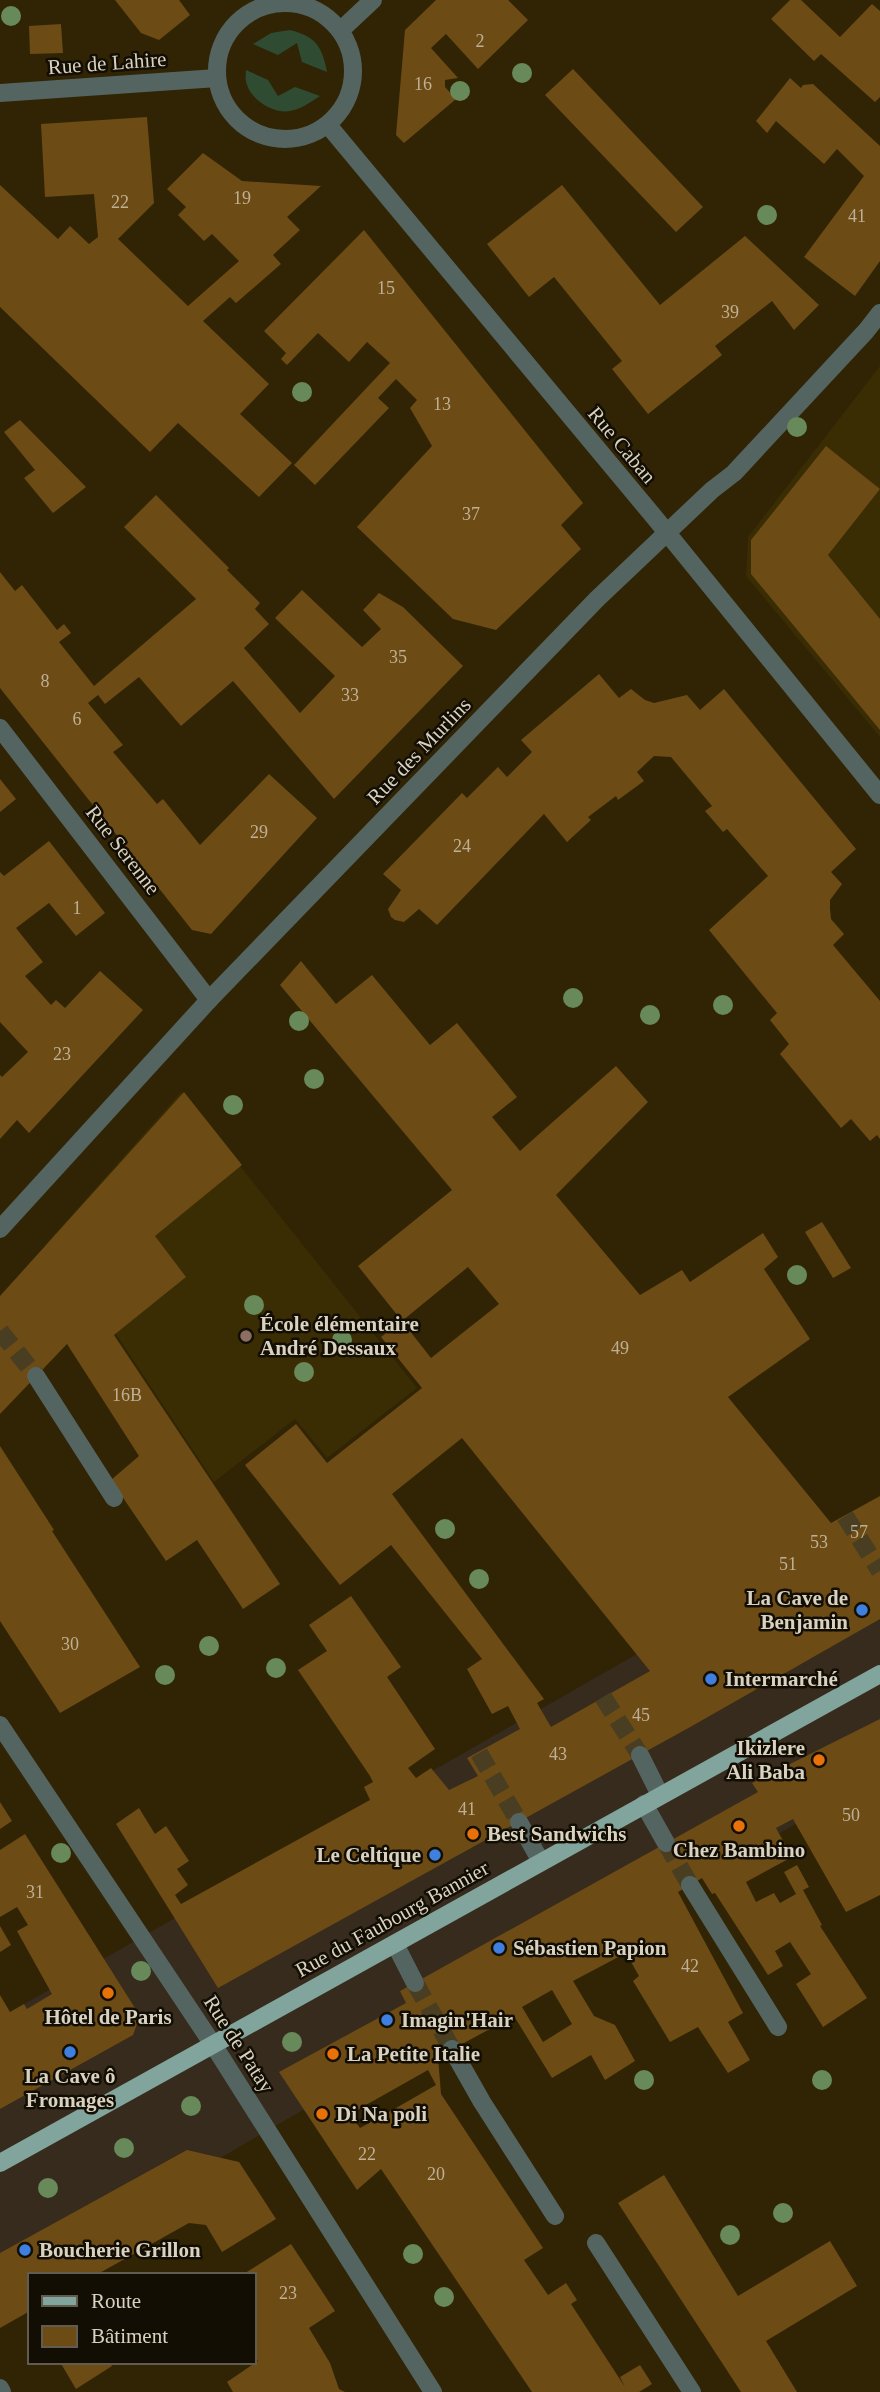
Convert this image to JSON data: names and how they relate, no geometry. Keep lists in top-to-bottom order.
{
  "streets": {
    "main road": ["Rue du Faubourg Bannier"],
    "street": [
      "Rue de Lahire",
      "Rue Caban",
      "Rue des Murlins",
      "Rue Serenne",
      "Rue de Patay"
    ]
  },
  "crossings": [
    ["Rue de Lahire", "Rue Caban"],
    ["Rue Caban", "Rue des Murlins"],
    ["Rue des Murlins", "Rue Serenne"],
    ["Rue du Faubourg Bannier", "Rue de Patay"]
  ],
  "places": [
    "École élémentaire André Dessaux",
    "La Cave de Benjamin",
    "Intermarché",
    "Ikizlere Ali Baba",
    "Chez Bambino",
    "Best Sandwichs",
    "Le Celtique",
    "Sébastien Papion",
    "Hôtel de Paris",
    "Imagin'Hair",
    "La Cave ô Fromages",
    "La Petite Italie",
    "Di Na poli",
    "Boucherie Grillon"
  ],
  "house_numbers": [
    "2",
    "16",
    "19",
    "22",
    "41",
    "15",
    "39",
    "13",
    "37",
    "35",
    "8",
    "33",
    "6",
    "29",
    "24",
    "1",
    "23",
    "49",
    "16B",
    "57",
    "53",
    "51",
    "30",
    "45",
    "43",
    "41",
    "50",
    "31",
    "42",
    "22",
    "20",
    "23"
  ],
  "legend": ["Route", "Bâtiment"]
}
